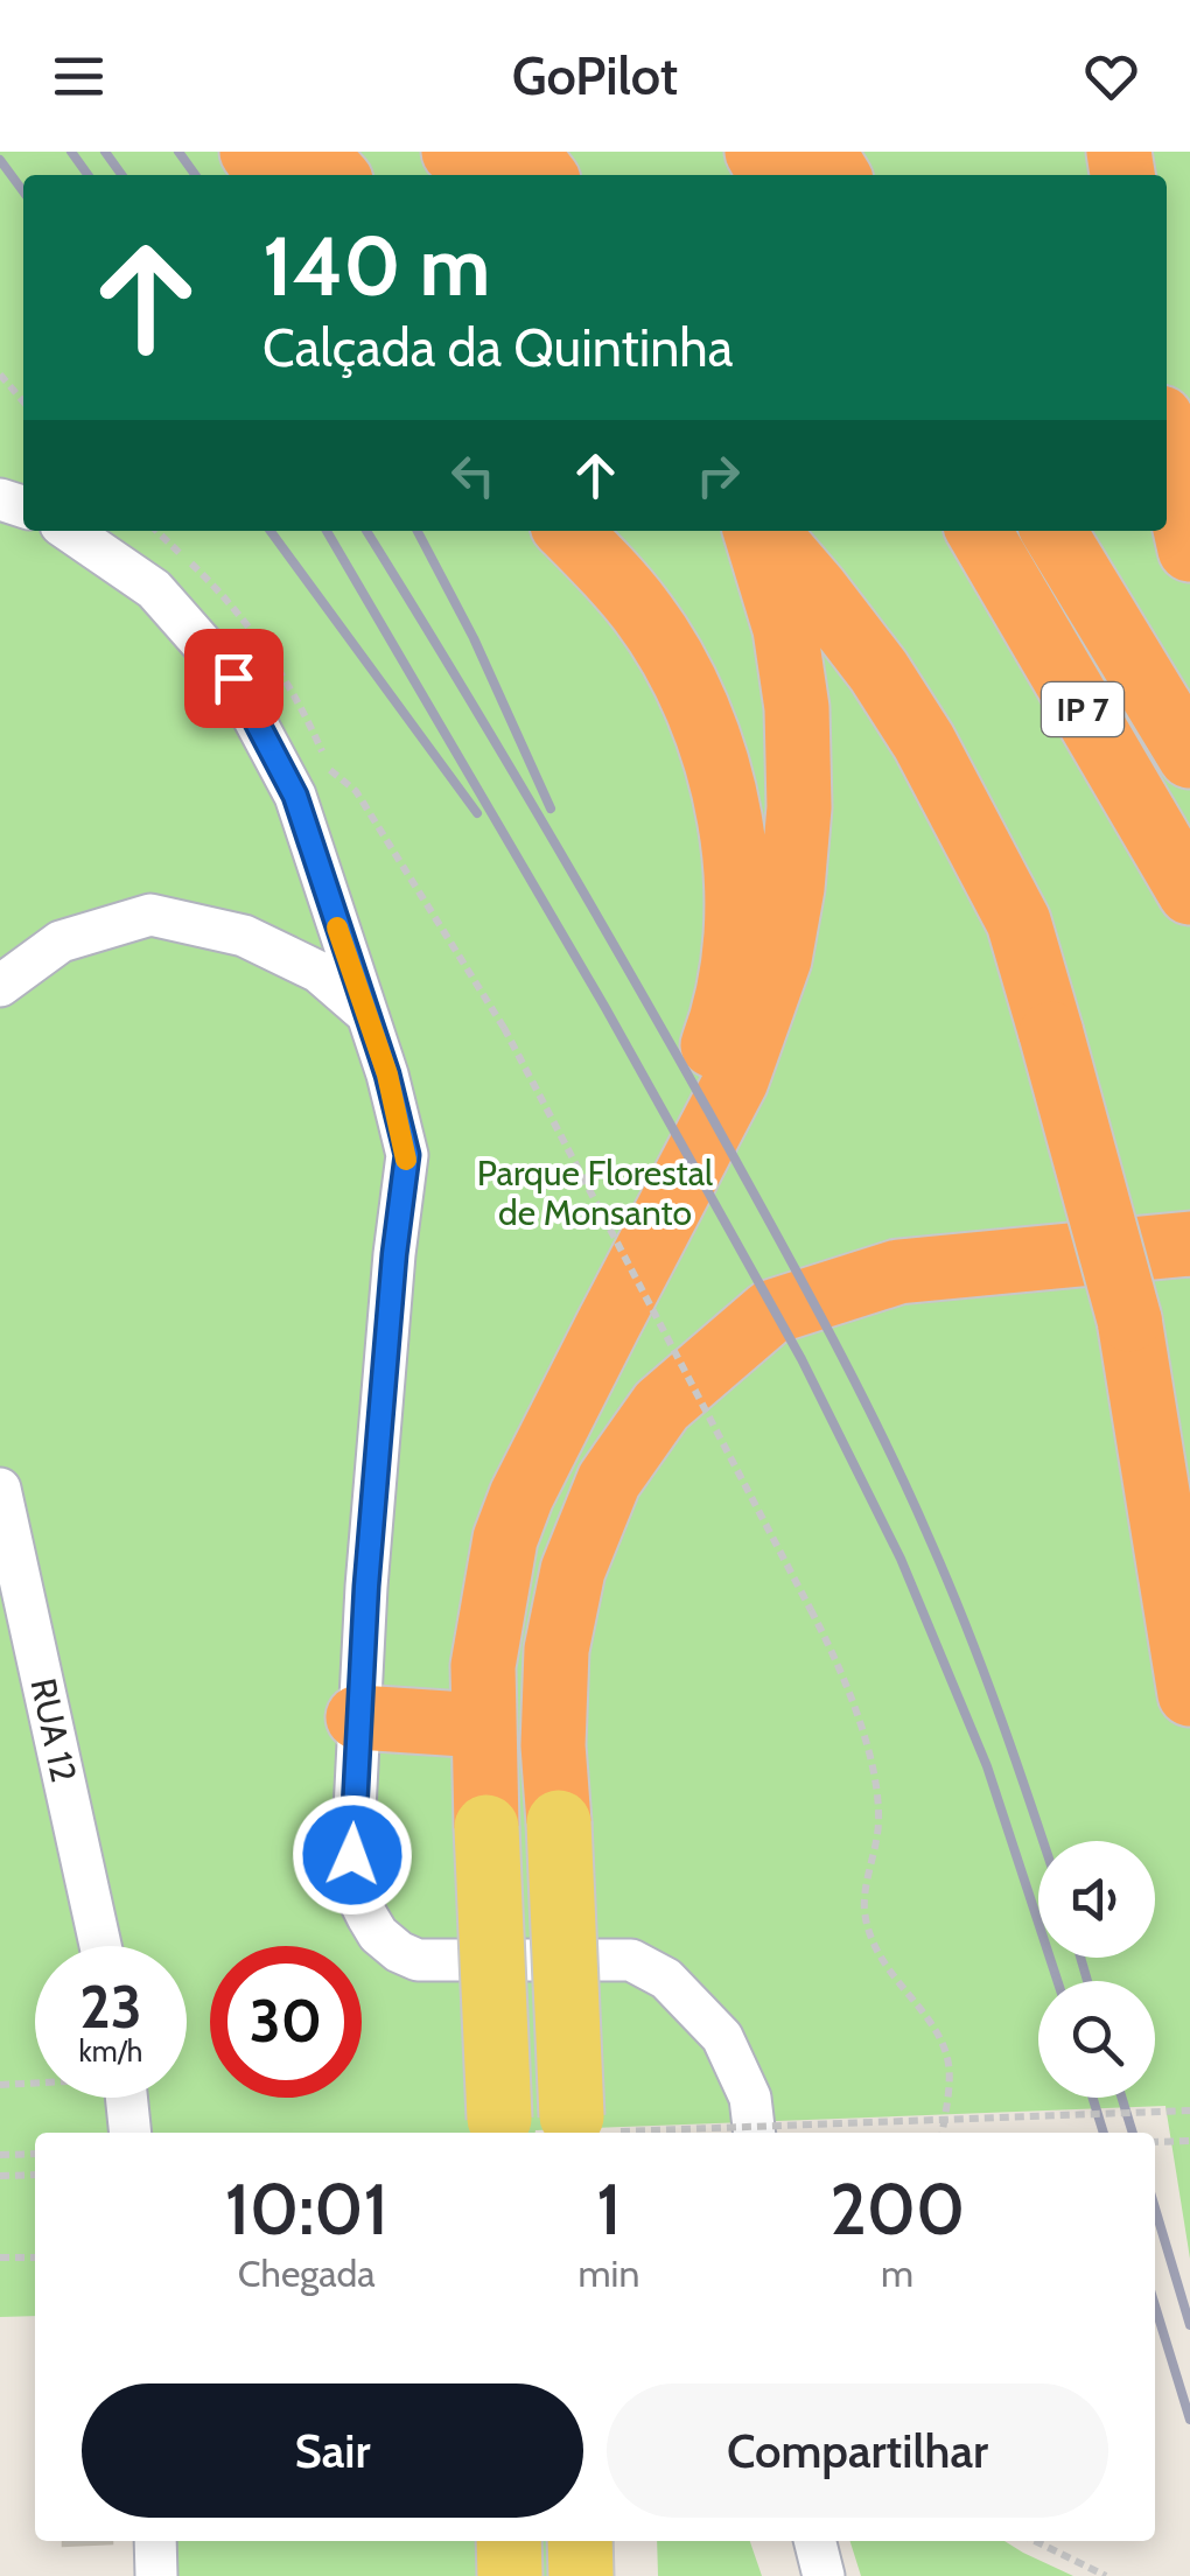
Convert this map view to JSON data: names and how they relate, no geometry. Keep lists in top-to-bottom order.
{
  "streets": {
    "highway": ["IP 7"],
    "street": ["RUA 12"]
  },
  "parks": ["Parque Florestal de Monsanto"],
  "page": {
    "header": "GoPilot",
    "turn": ["140 m", "Calçada da Quintinha"],
    "speed": "23 km/h",
    "limit": "30",
    "eta": [
      "10:01",
      "Chegada",
      "1",
      "min",
      "200",
      "m"
    ],
    "buttons": ["Sair", "Compartilhar"]
  }
}
